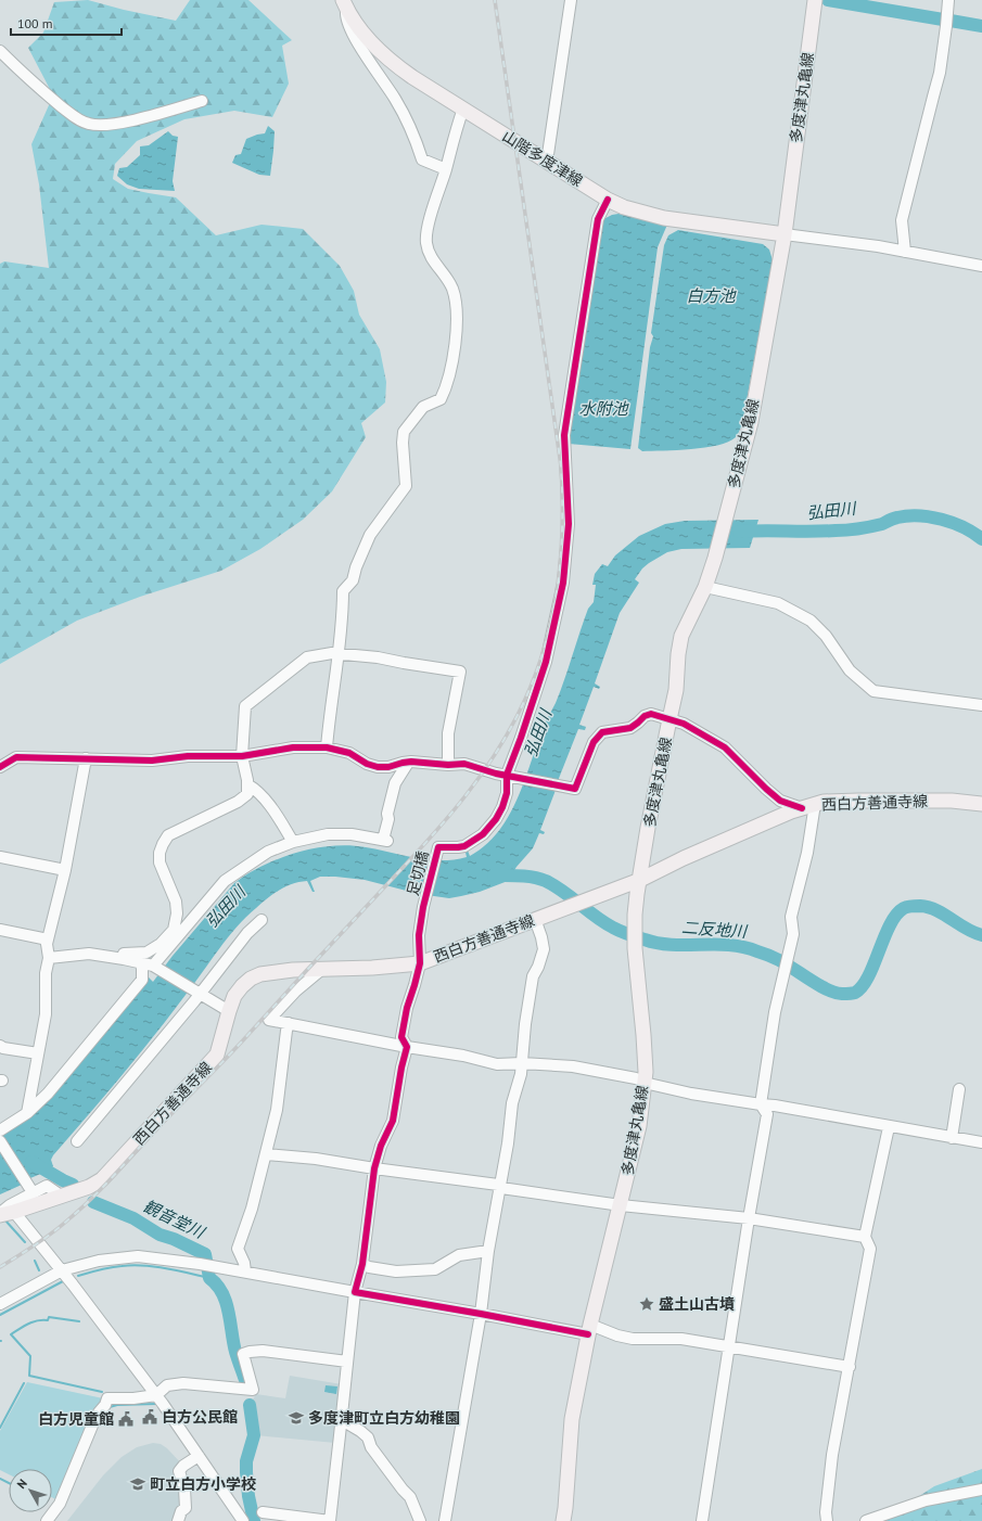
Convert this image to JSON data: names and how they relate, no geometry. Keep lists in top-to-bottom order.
{
  "streets": {
    "main road": ["多度津丸亀線", "山階多度津線", "西白方善通寺線"],
    "street": ["足切橋"]
  },
  "crossings": [
    ["多度津丸亀線", "山階多度津線"],
    ["多度津丸亀線", "西白方善通寺線"],
    ["西白方善通寺線", "足切橋"]
  ],
  "water": [
    "白方池",
    "水附池",
    "弘田川",
    "二反地川",
    "観音堂川"
  ],
  "places": {
    "place": ["盛土山古墳"],
    "public building": ["白方公民館", "白方児童館"],
    "school or university": ["多度津町立白方幼稚園", "町立白方小学校"]
  },
  "scale_bar": "100 m",
  "north": "top left"
}
